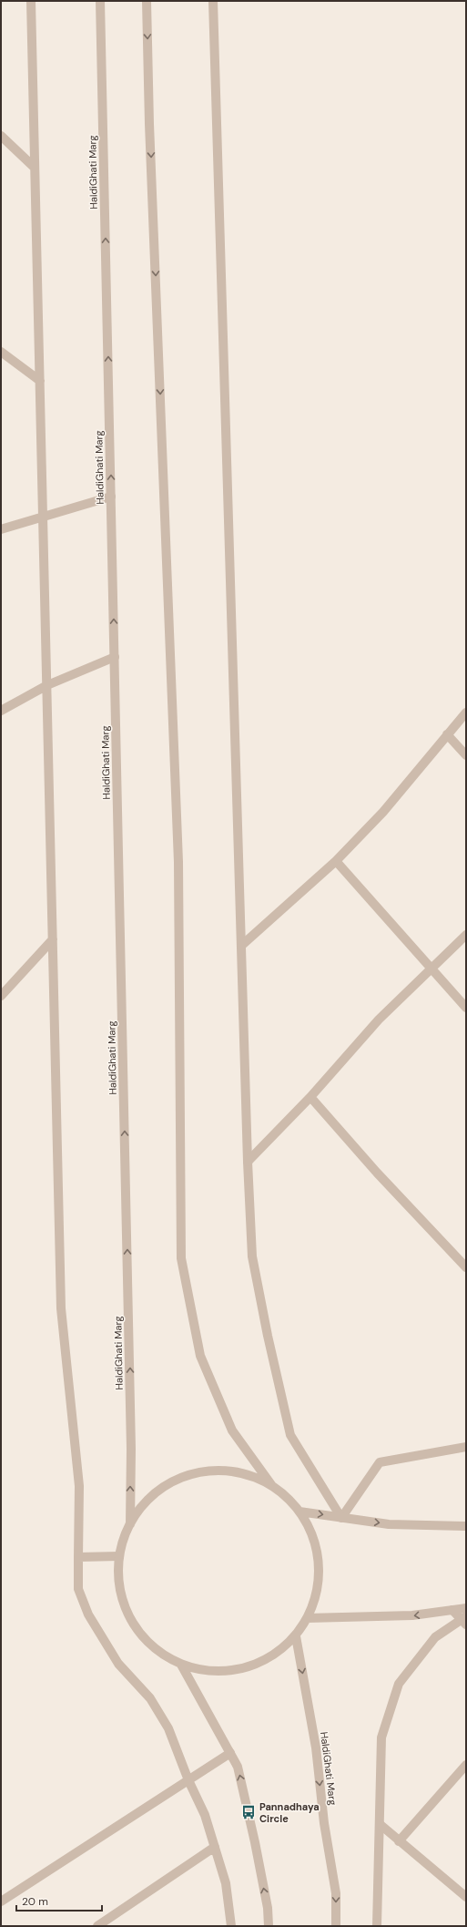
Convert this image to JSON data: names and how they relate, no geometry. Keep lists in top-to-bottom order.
{
  "streets": {
    "street": ["HaldiGhati Marg"]
  },
  "places": {
    "bus stop": ["Pannadhaya Circle"]
  },
  "scale_bar": "20 m"
}
